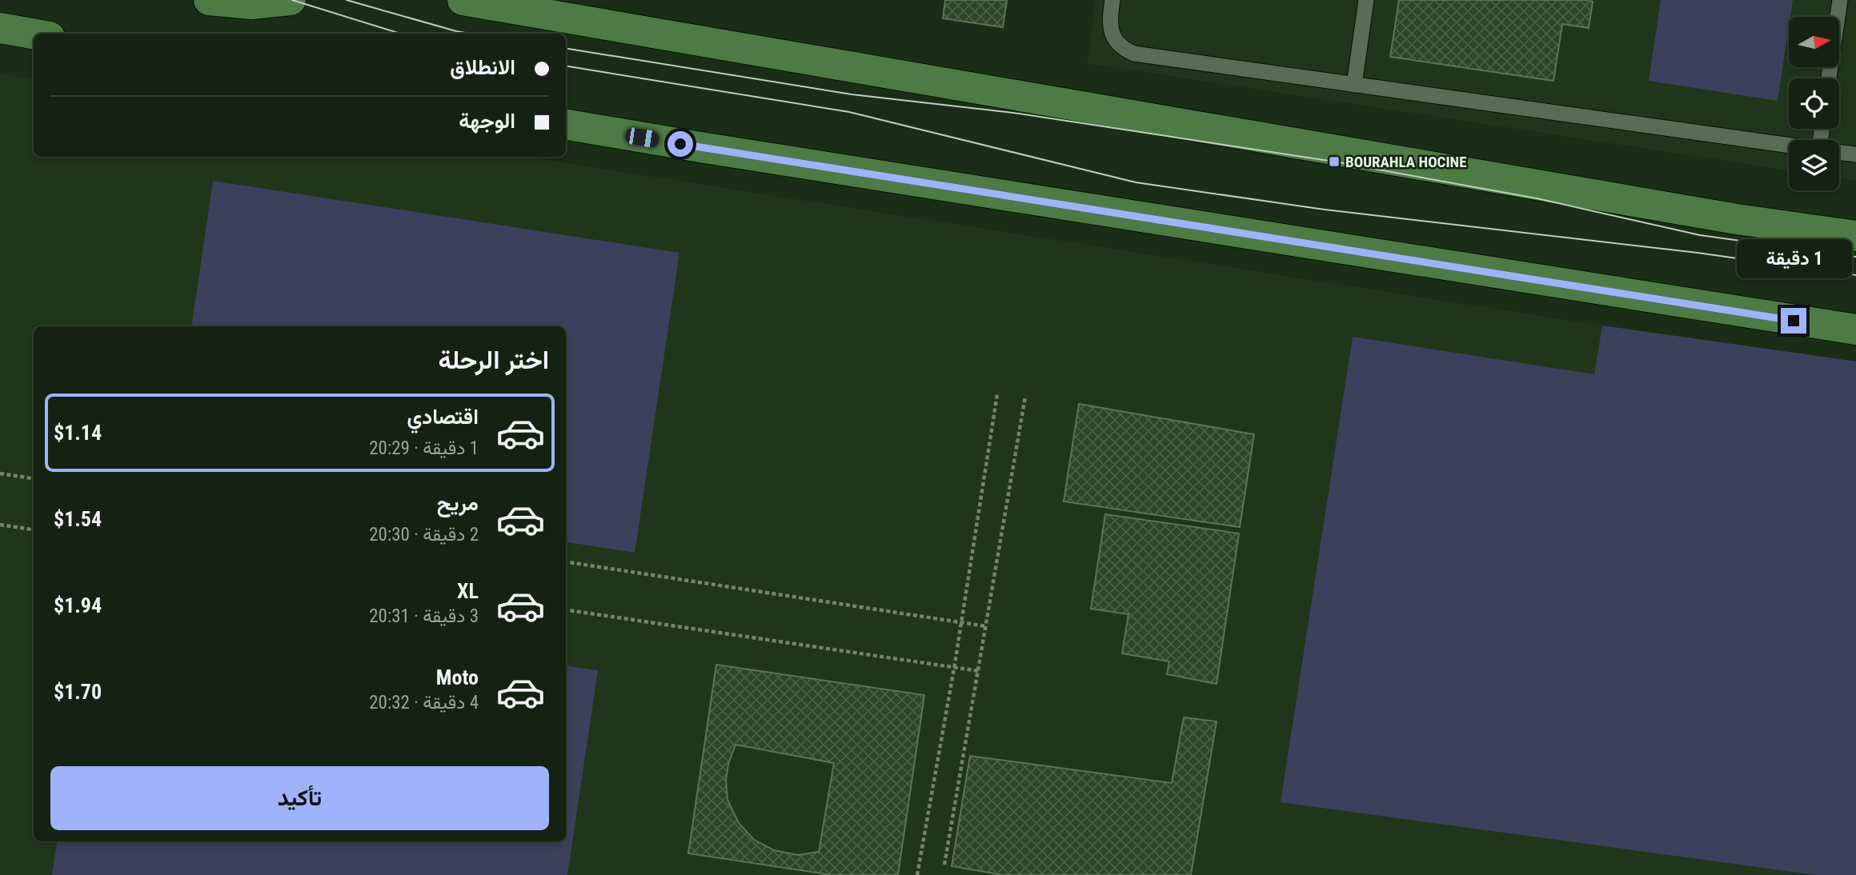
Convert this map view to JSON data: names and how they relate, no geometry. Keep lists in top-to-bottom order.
{
  "places": {
    "transit": ["BOURAHLA HOCINE"]
  },
  "north": "right",
  "page": {
    "banner": ["الانطلاق", "الوجهة"],
    "bubble": "1 دقيقة",
    "heading": "اختر الرحلة",
    "list": [
      {
        "name": "اقتصادي",
        "note": "1 دقيقة · 20:29",
        "value": "$1.14"
      },
      {
        "name": "مريح",
        "note": "2 دقيقة · 20:30",
        "value": "$1.54"
      },
      {
        "name": "XL",
        "note": "3 دقيقة · 20:31",
        "value": "$1.94"
      },
      {
        "name": "Moto",
        "note": "4 دقيقة · 20:32",
        "value": "$1.70"
      }
    ],
    "buttons": "تأكيد"
  }
}
